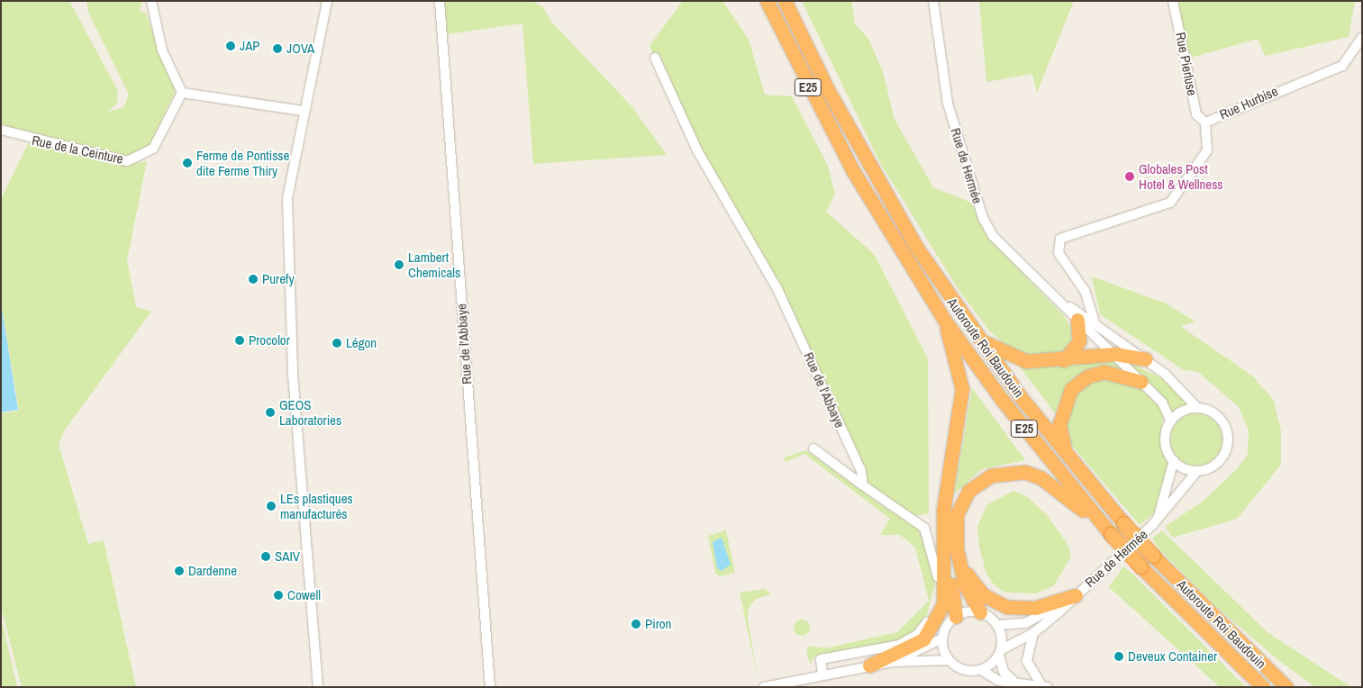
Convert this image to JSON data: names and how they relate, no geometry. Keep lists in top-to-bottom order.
{
  "streets": {
    "highway": ["E25", "Autoroute Roi Baudouin"],
    "street": [
      "Rue Pierluse",
      "Rue Hurbise",
      "Rue de la Ceinture",
      "Rue de Hermée",
      "Rue de l'Abbaye"
    ]
  },
  "crossings": [
    ["Rue Pierluse", "Rue Hurbise"],
    ["Rue Hurbise", "Rue de Hermée"]
  ],
  "places": [
    "JAP",
    "JOVA",
    "Ferme de Pontisse dite Ferme Thiry",
    "Globales Post Hotel & Wellness",
    "Lambert Chemicals",
    "Purefy",
    "Procolor",
    "Légon",
    "GEOS Laboratories",
    "LEs plastiques manufacturés",
    "SAIV",
    "Dardenne",
    "Cowell",
    "Piron",
    "Deveux Container"
  ]
}
